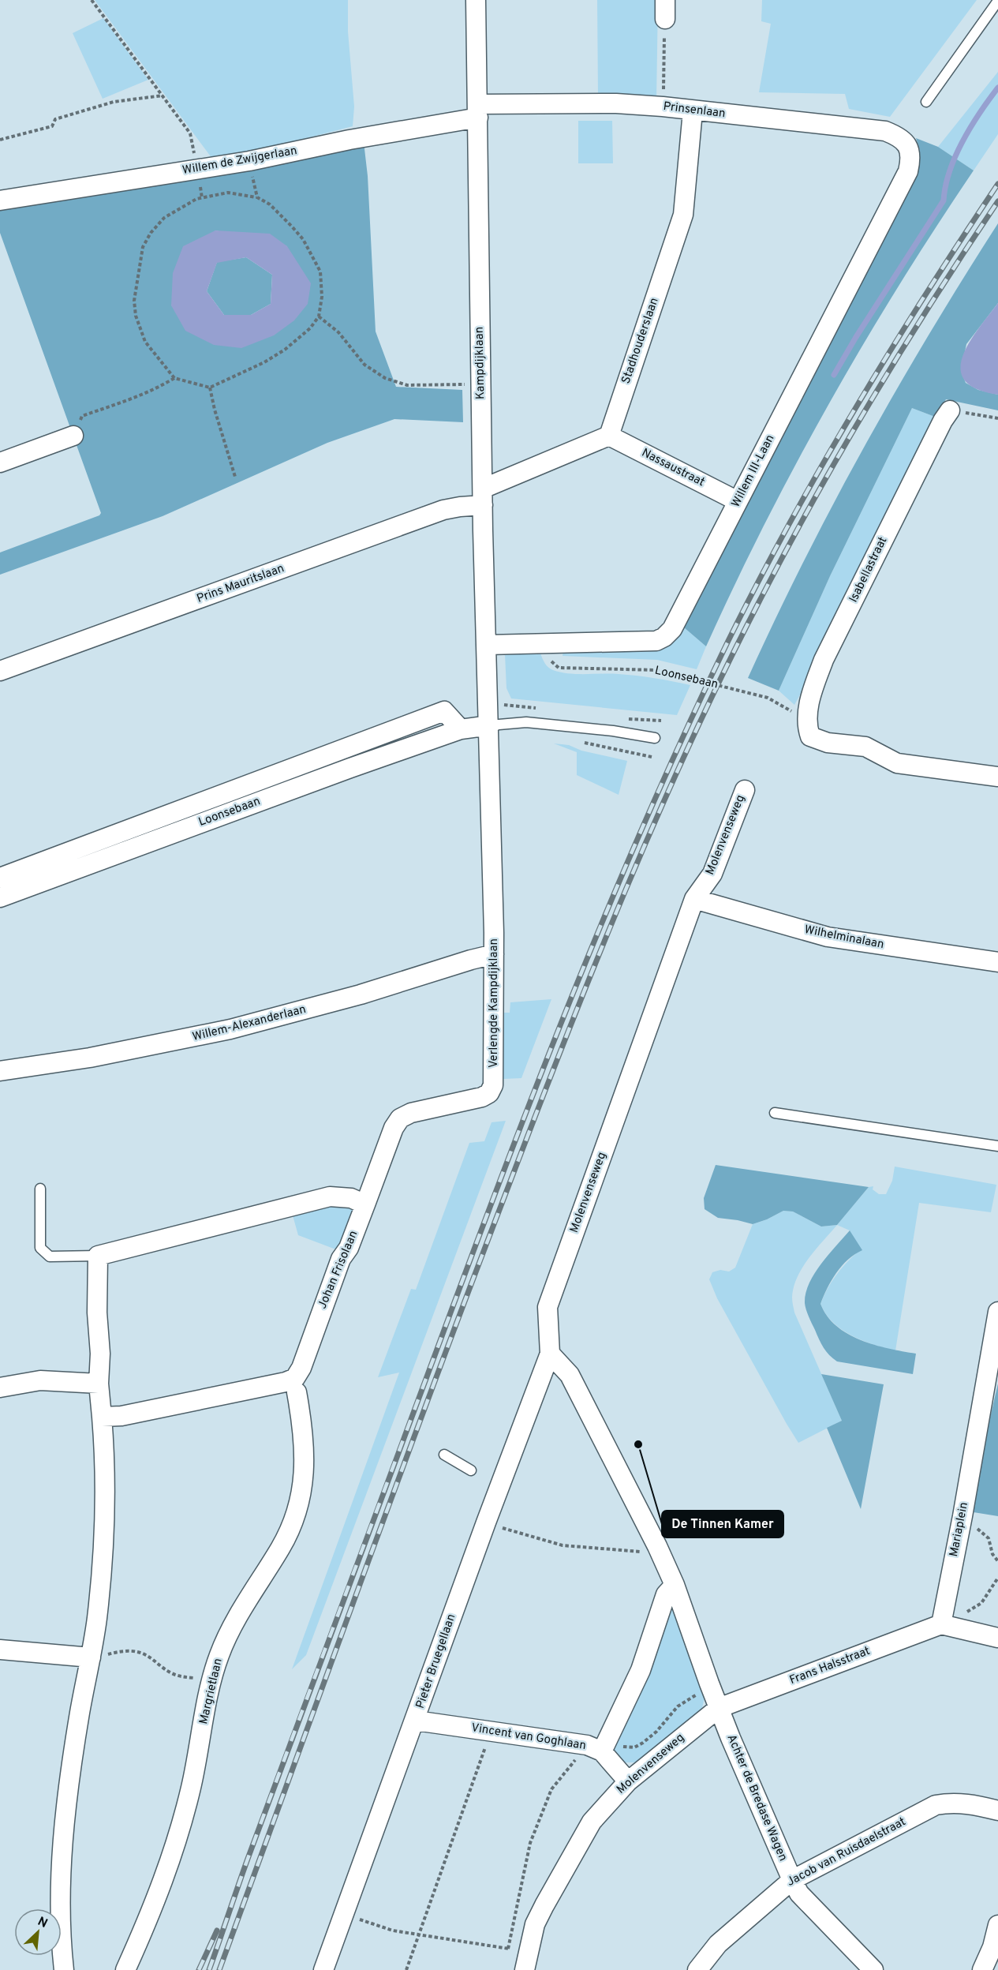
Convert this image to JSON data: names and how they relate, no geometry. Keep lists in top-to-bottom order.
{
  "streets": {
    "street": [
      "Prinsenlaan",
      "Willem de Zwijgerlaan",
      "Stadhouderslaan",
      "Kampdijklaan",
      "Nassaustraat",
      "Willem III-Laan",
      "Isabellastraat",
      "Prins Mauritslaan",
      "Loonsebaan",
      "Molenvenseweg",
      "Wilhelminalaan",
      "Verlengde Kampdijklaan",
      "Willem-Alexanderlaan",
      "Johan Frisolaan",
      "Mariaplein",
      "Pieter Bruegellaan",
      "Frans Halsstraat",
      "Margrietlaan",
      "Vincent van Goghlaan",
      "Achter de Bredase Wagen",
      "Jacob van Ruisdaelstraat"
    ]
  },
  "crossings": [
    ["Prinsenlaan", "Willem de Zwijgerlaan"],
    ["Prinsenlaan", "Stadhouderslaan"],
    ["Prinsenlaan", "Kampdijklaan"],
    ["Prinsenlaan", "Willem III-Laan"],
    ["Willem de Zwijgerlaan", "Kampdijklaan"],
    ["Stadhouderslaan", "Nassaustraat"],
    ["Kampdijklaan", "Willem III-Laan"],
    ["Kampdijklaan", "Prins Mauritslaan"],
    ["Kampdijklaan", "Loonsebaan"],
    ["Kampdijklaan", "Verlengde Kampdijklaan"],
    ["Nassaustraat", "Willem III-Laan"],
    ["Willem III-Laan", "Loonsebaan"],
    ["Isabellastraat", "Loonsebaan"],
    ["Loonsebaan", "Verlengde Kampdijklaan"],
    ["Molenvenseweg", "Wilhelminalaan"],
    ["Molenvenseweg", "Pieter Bruegellaan"],
    ["Molenvenseweg", "Frans Halsstraat"],
    ["Molenvenseweg", "Vincent van Goghlaan"],
    ["Molenvenseweg", "Achter de Bredase Wagen"],
    ["Verlengde Kampdijklaan", "Willem-Alexanderlaan"],
    ["Verlengde Kampdijklaan", "Johan Frisolaan"],
    ["Mariaplein", "Frans Halsstraat"],
    ["Pieter Bruegellaan", "Vincent van Goghlaan"],
    ["Frans Halsstraat", "Achter de Bredase Wagen"],
    ["Achter de Bredase Wagen", "Jacob van Ruisdaelstraat"]
  ],
  "places": ["De Tinnen Kamer"],
  "north": "top right"
}
